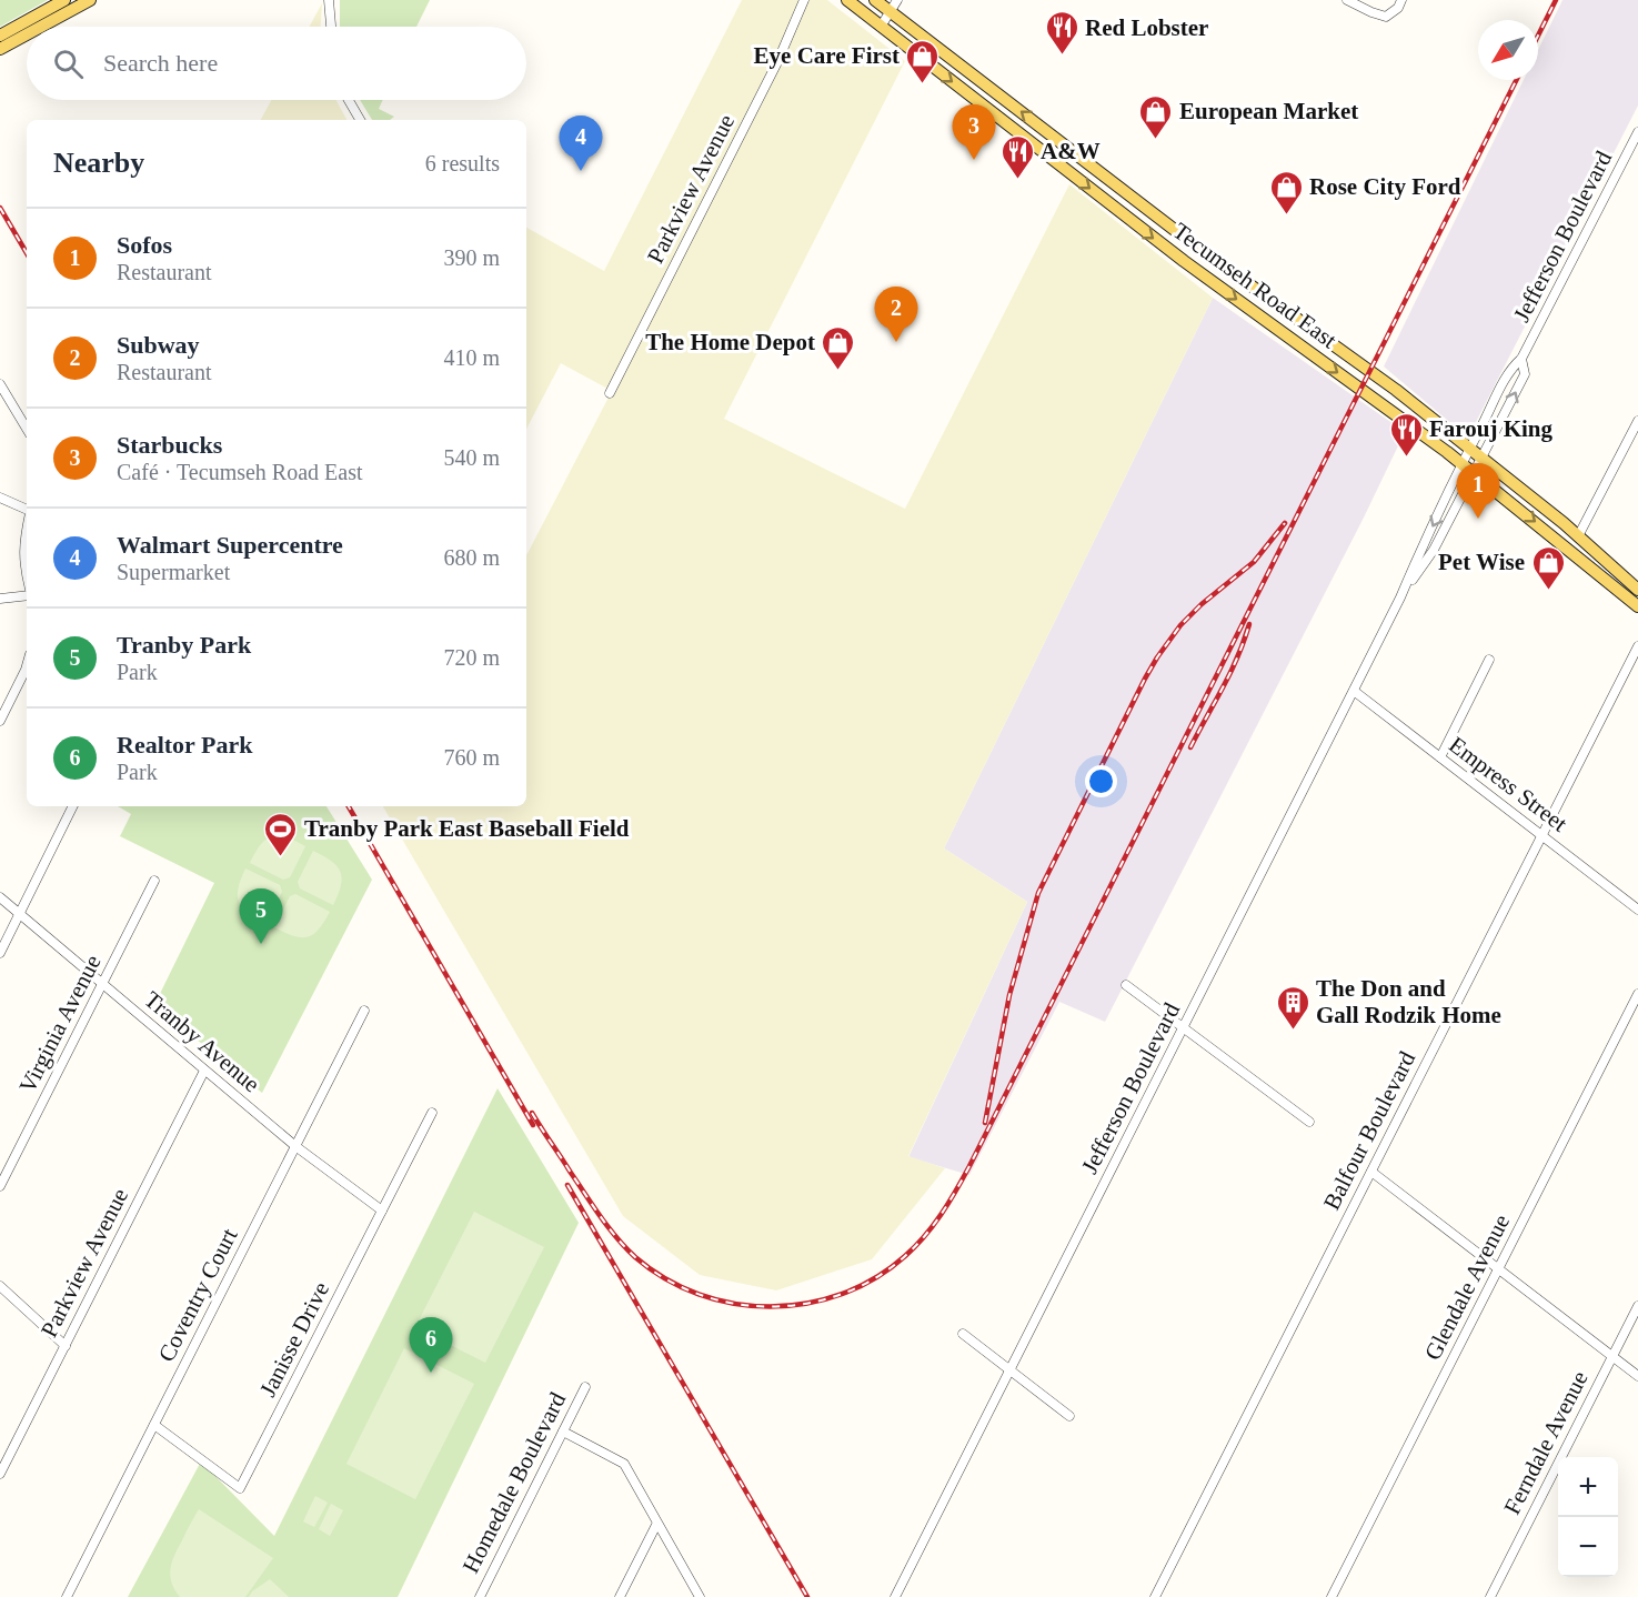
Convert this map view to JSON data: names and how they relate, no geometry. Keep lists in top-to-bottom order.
{
  "streets": {
    "main road": ["Tecumseh Road East"],
    "street": [
      "Parkview Avenue",
      "Jefferson Boulevard",
      "Empress Street",
      "Virginia Avenue",
      "Tranby Avenue",
      "Balfour Boulevard",
      "Glendale Avenue",
      "Coventry Court",
      "Janisse Drive",
      "Ferndale Avenue",
      "Homedale Boulevard"
    ]
  },
  "crossings": [
    ["Parkview Avenue", "Tranby Avenue"],
    ["Jefferson Boulevard", "Tecumseh Road East"],
    ["Jefferson Boulevard", "Empress Street"],
    ["Empress Street", "Balfour Boulevard"],
    ["Virginia Avenue", "Tranby Avenue"],
    ["Tranby Avenue", "Coventry Court"],
    ["Tranby Avenue", "Janisse Drive"],
    ["Coventry Court", "Janisse Drive"]
  ],
  "places": {
    "restaurant": ["Red Lobster", "A&W", "Farouj King"],
    "shop": [
      "Eye Care First",
      "European Market",
      "Rose City Ford",
      "The Home Depot",
      "Pet Wise"
    ],
    "sports": ["Tranby Park East Baseball Field"],
    "building": ["The Don and Gall Rodzik Home"]
  },
  "north": "bottom left",
  "page": {
    "search": "Search here",
    "pins": [
      "3",
      "4",
      "2",
      "1",
      "5",
      "6"
    ],
    "heading": ["Nearby", "6 results"],
    "list": [
      {
        "mark": "1",
        "name": "Sofos",
        "note": "Restaurant",
        "value": "390 m"
      },
      {
        "mark": "2",
        "name": "Subway",
        "note": "Restaurant",
        "value": "410 m"
      },
      {
        "mark": "3",
        "name": "Starbucks",
        "note": "Café · Tecumseh Road East",
        "value": "540 m"
      },
      {
        "mark": "4",
        "name": "Walmart Supercentre",
        "note": "Supermarket",
        "value": "680 m"
      },
      {
        "mark": "5",
        "name": "Tranby Park",
        "note": "Park",
        "value": "720 m"
      },
      {
        "mark": "6",
        "name": "Realtor Park",
        "note": "Park",
        "value": "760 m"
      }
    ],
    "map_buttons": ["+", "−"]
  }
}
